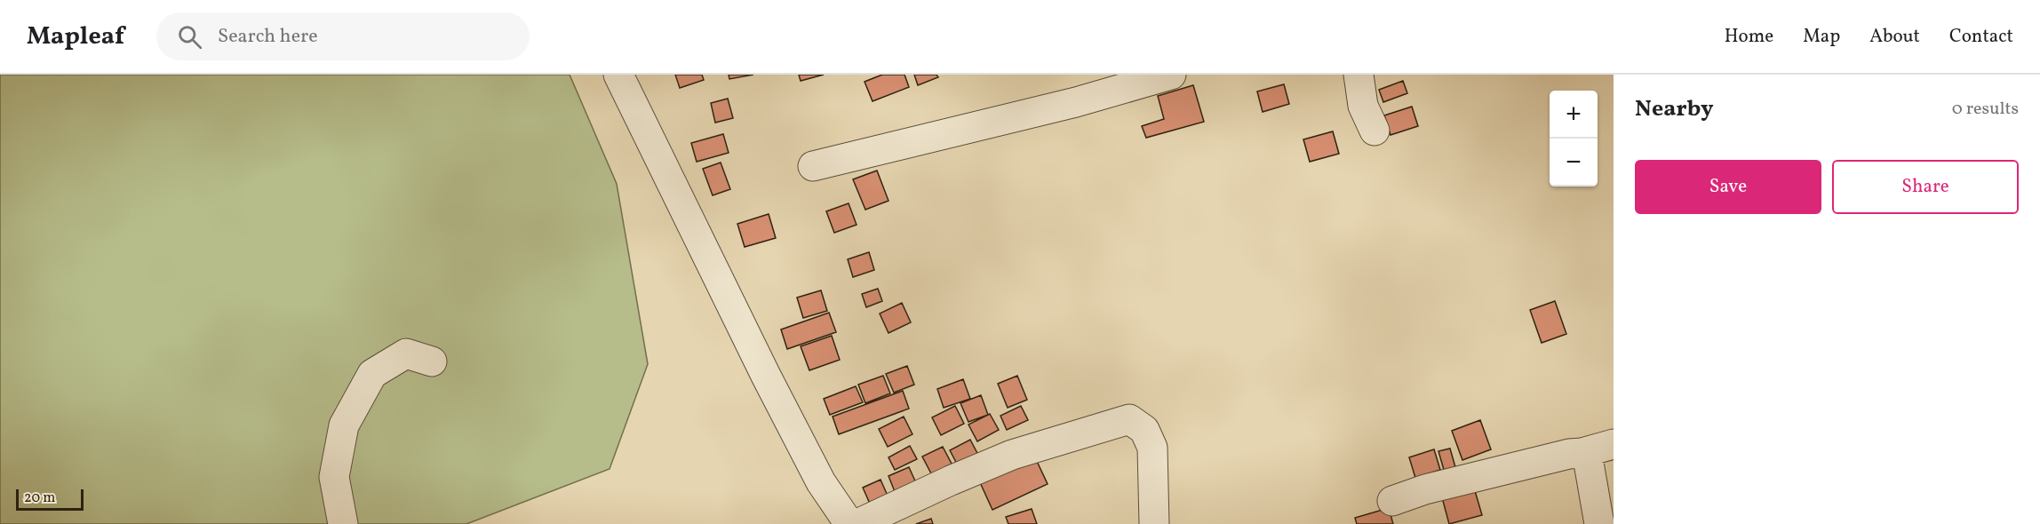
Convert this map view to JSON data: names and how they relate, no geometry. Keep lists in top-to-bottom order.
{
  "scale_bar": "20 m",
  "page": {
    "header": "Mapleaf",
    "search": "Search here",
    "nav": [
      "Home",
      "Map",
      "About",
      "Contact"
    ],
    "heading": ["Nearby", "0 results"],
    "map_buttons": ["+", "−"],
    "buttons": ["Save", "Share"],
    "scale": "20 m"
  }
}
